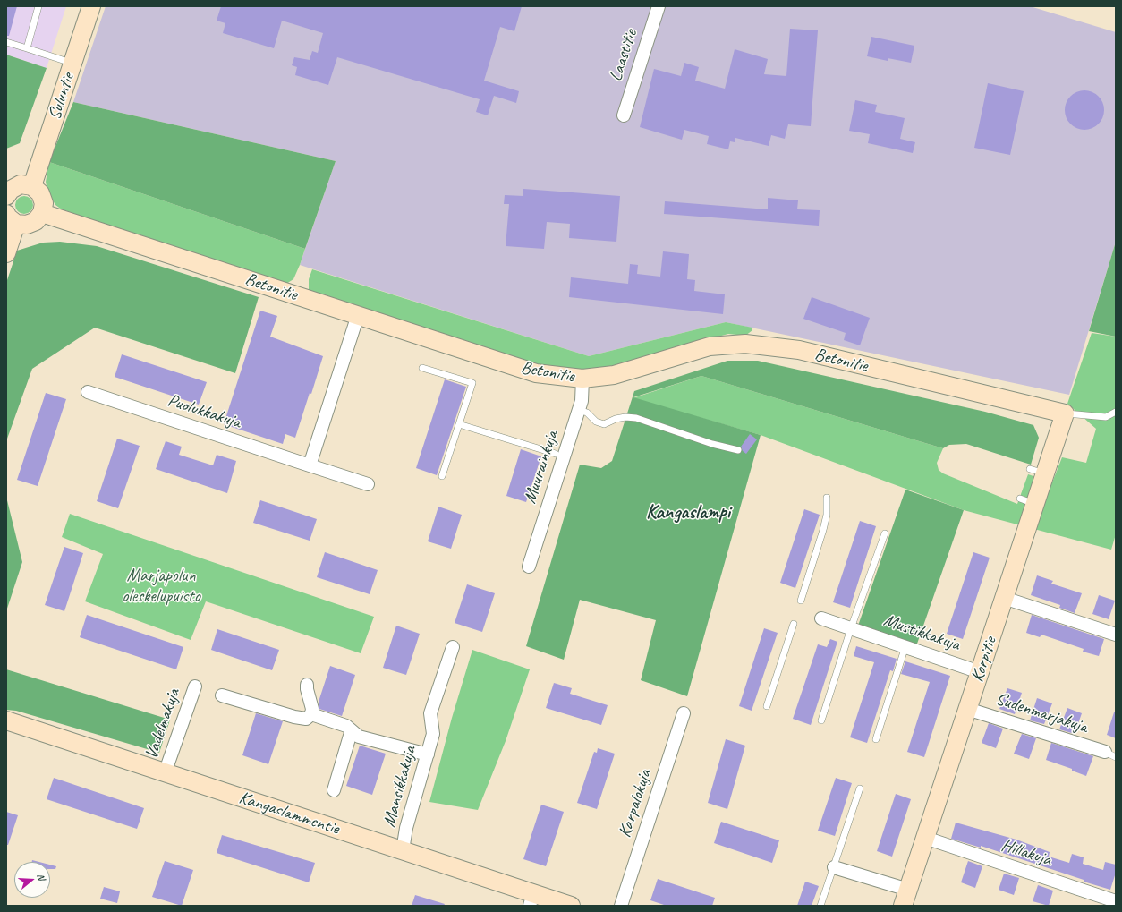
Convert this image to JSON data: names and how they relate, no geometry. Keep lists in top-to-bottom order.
{
  "streets": {
    "street": [
      "Laastitie",
      "Suluntie",
      "Betonitie",
      "Puolukkakuja",
      "Muurainkuja",
      "Mustikkakuja",
      "Korpitie",
      "Sudenmarjakuja",
      "Vadelmakuja",
      "Mansikkakuja",
      "Karpalokuja",
      "Kangaslammentie",
      "Hillakuja"
    ]
  },
  "crossings": [
    ["Betonitie", "Muurainkuja"],
    ["Betonitie", "Korpitie"],
    ["Mustikkakuja", "Korpitie"],
    ["Korpitie", "Sudenmarjakuja"],
    ["Korpitie", "Hillakuja"],
    ["Vadelmakuja", "Kangaslammentie"],
    ["Mansikkakuja", "Kangaslammentie"]
  ],
  "districts": ["Kangaslampi"],
  "parks": ["Marjapolun oleskelupuisto"],
  "north": "right"
}
